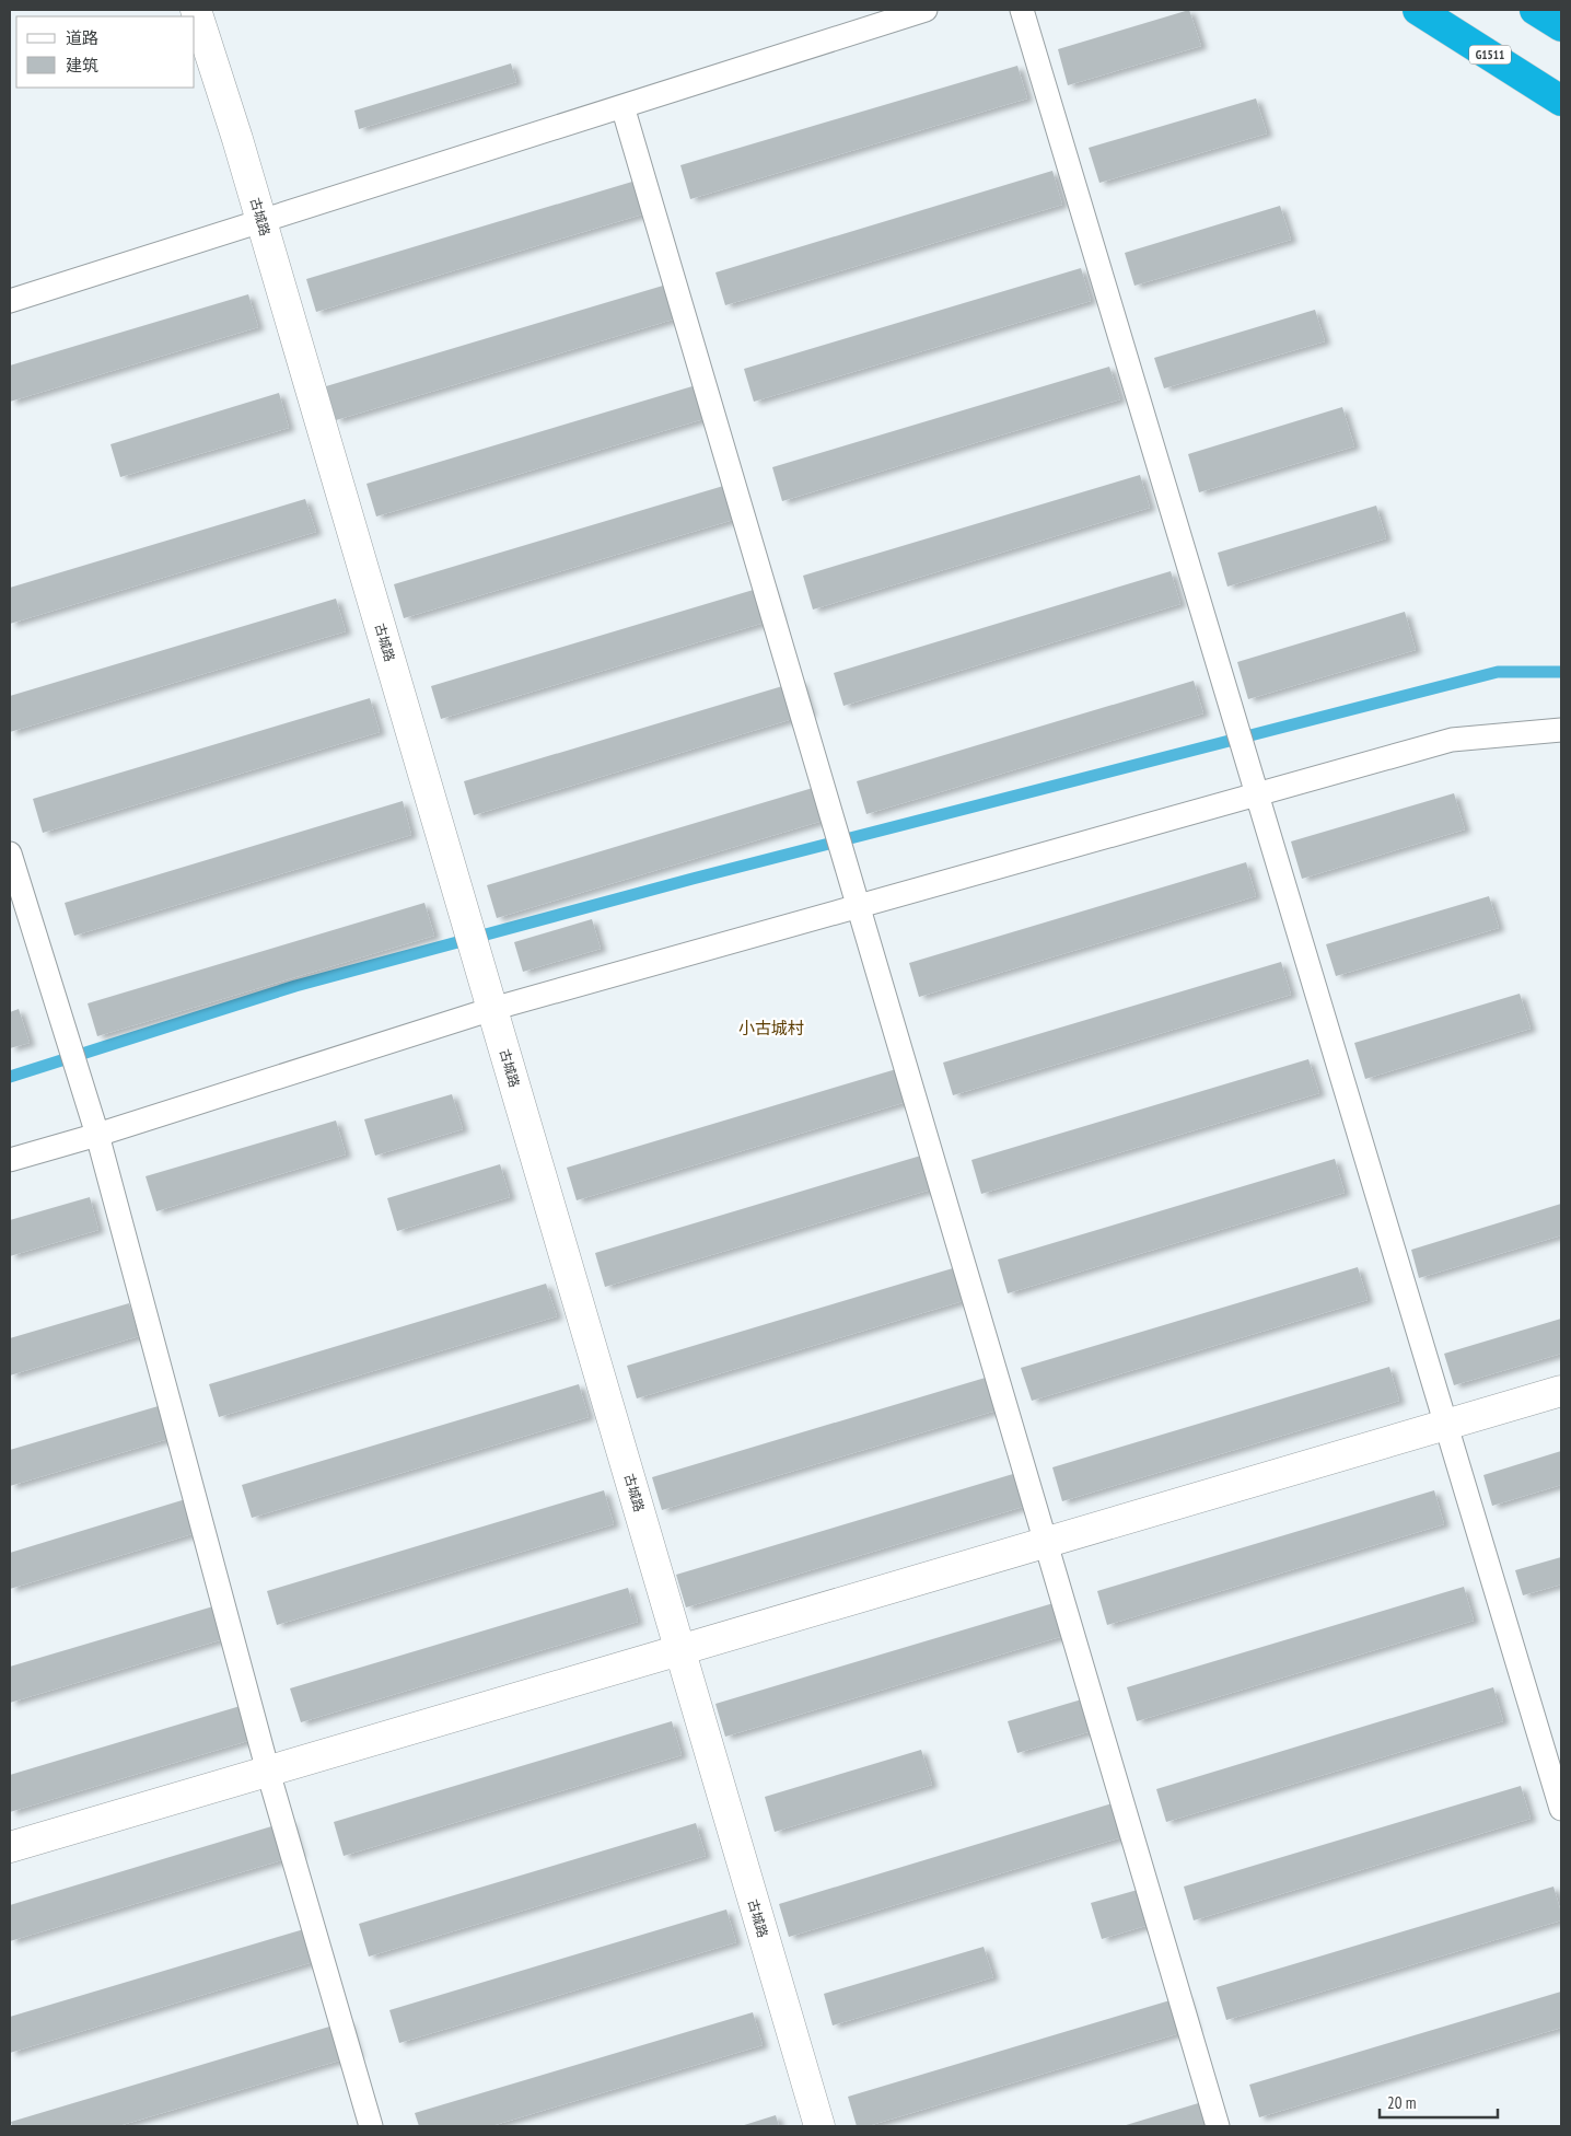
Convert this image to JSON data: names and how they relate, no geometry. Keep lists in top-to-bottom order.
{
  "streets": {
    "highway": ["G1511"],
    "street": ["古城路"]
  },
  "districts": ["小古城村"],
  "legend": ["道路", "建筑"],
  "scale_bar": "20 m"
}
